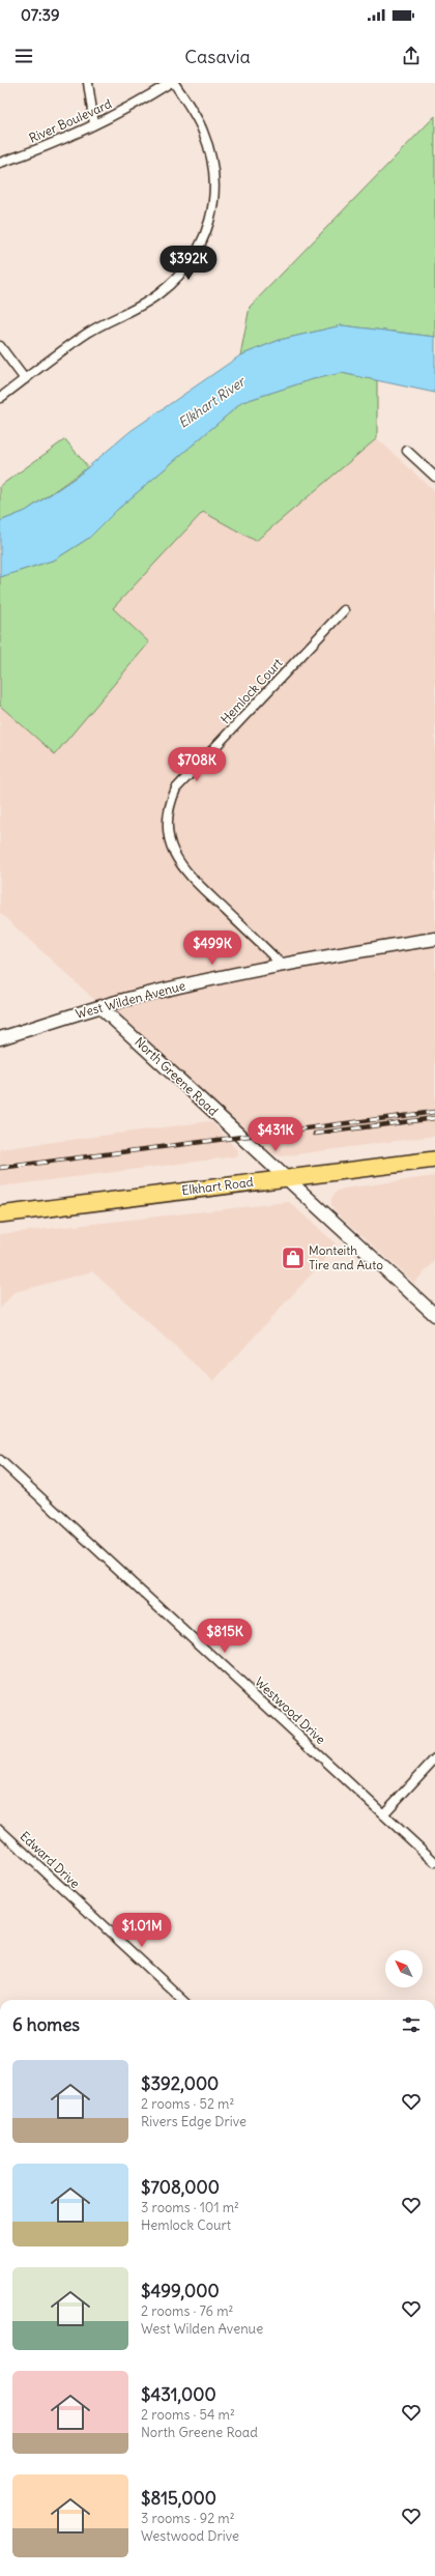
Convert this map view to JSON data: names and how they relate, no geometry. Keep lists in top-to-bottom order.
{
  "streets": {
    "highway": ["Elkhart Road"],
    "street": [
      "River Boulevard",
      "Hemlock Court",
      "West Wilden Avenue",
      "North Greene Road",
      "Westwood Drive",
      "Edward Drive"
    ]
  },
  "crossings": [
    ["Hemlock Court", "West Wilden Avenue"],
    ["West Wilden Avenue", "North Greene Road"],
    ["North Greene Road", "Elkhart Road"]
  ],
  "water": ["Elkhart River"],
  "places": {
    "shop": ["Monteith Tire and Auto"]
  },
  "north": "top left",
  "page": {
    "status": "07:39",
    "header": "Casavia",
    "price": [
      "$392K",
      "$708K",
      "$499K",
      "$431K",
      "$815K",
      "$1.01M"
    ],
    "heading": "6 homes",
    "list": [
      {
        "name": "$392,000",
        "note": "2 rooms · 52 m² · Rivers Edge Drive"
      },
      {
        "name": "$708,000",
        "note": "3 rooms · 101 m² · Hemlock Court"
      },
      {
        "name": "$499,000",
        "note": "2 rooms · 76 m² · West Wilden Avenue"
      },
      {
        "name": "$431,000",
        "note": "2 rooms · 54 m² · North Greene Road"
      },
      {
        "name": "$815,000",
        "note": "3 rooms · 92 m² · Westwood Drive"
      }
    ]
  }
}
